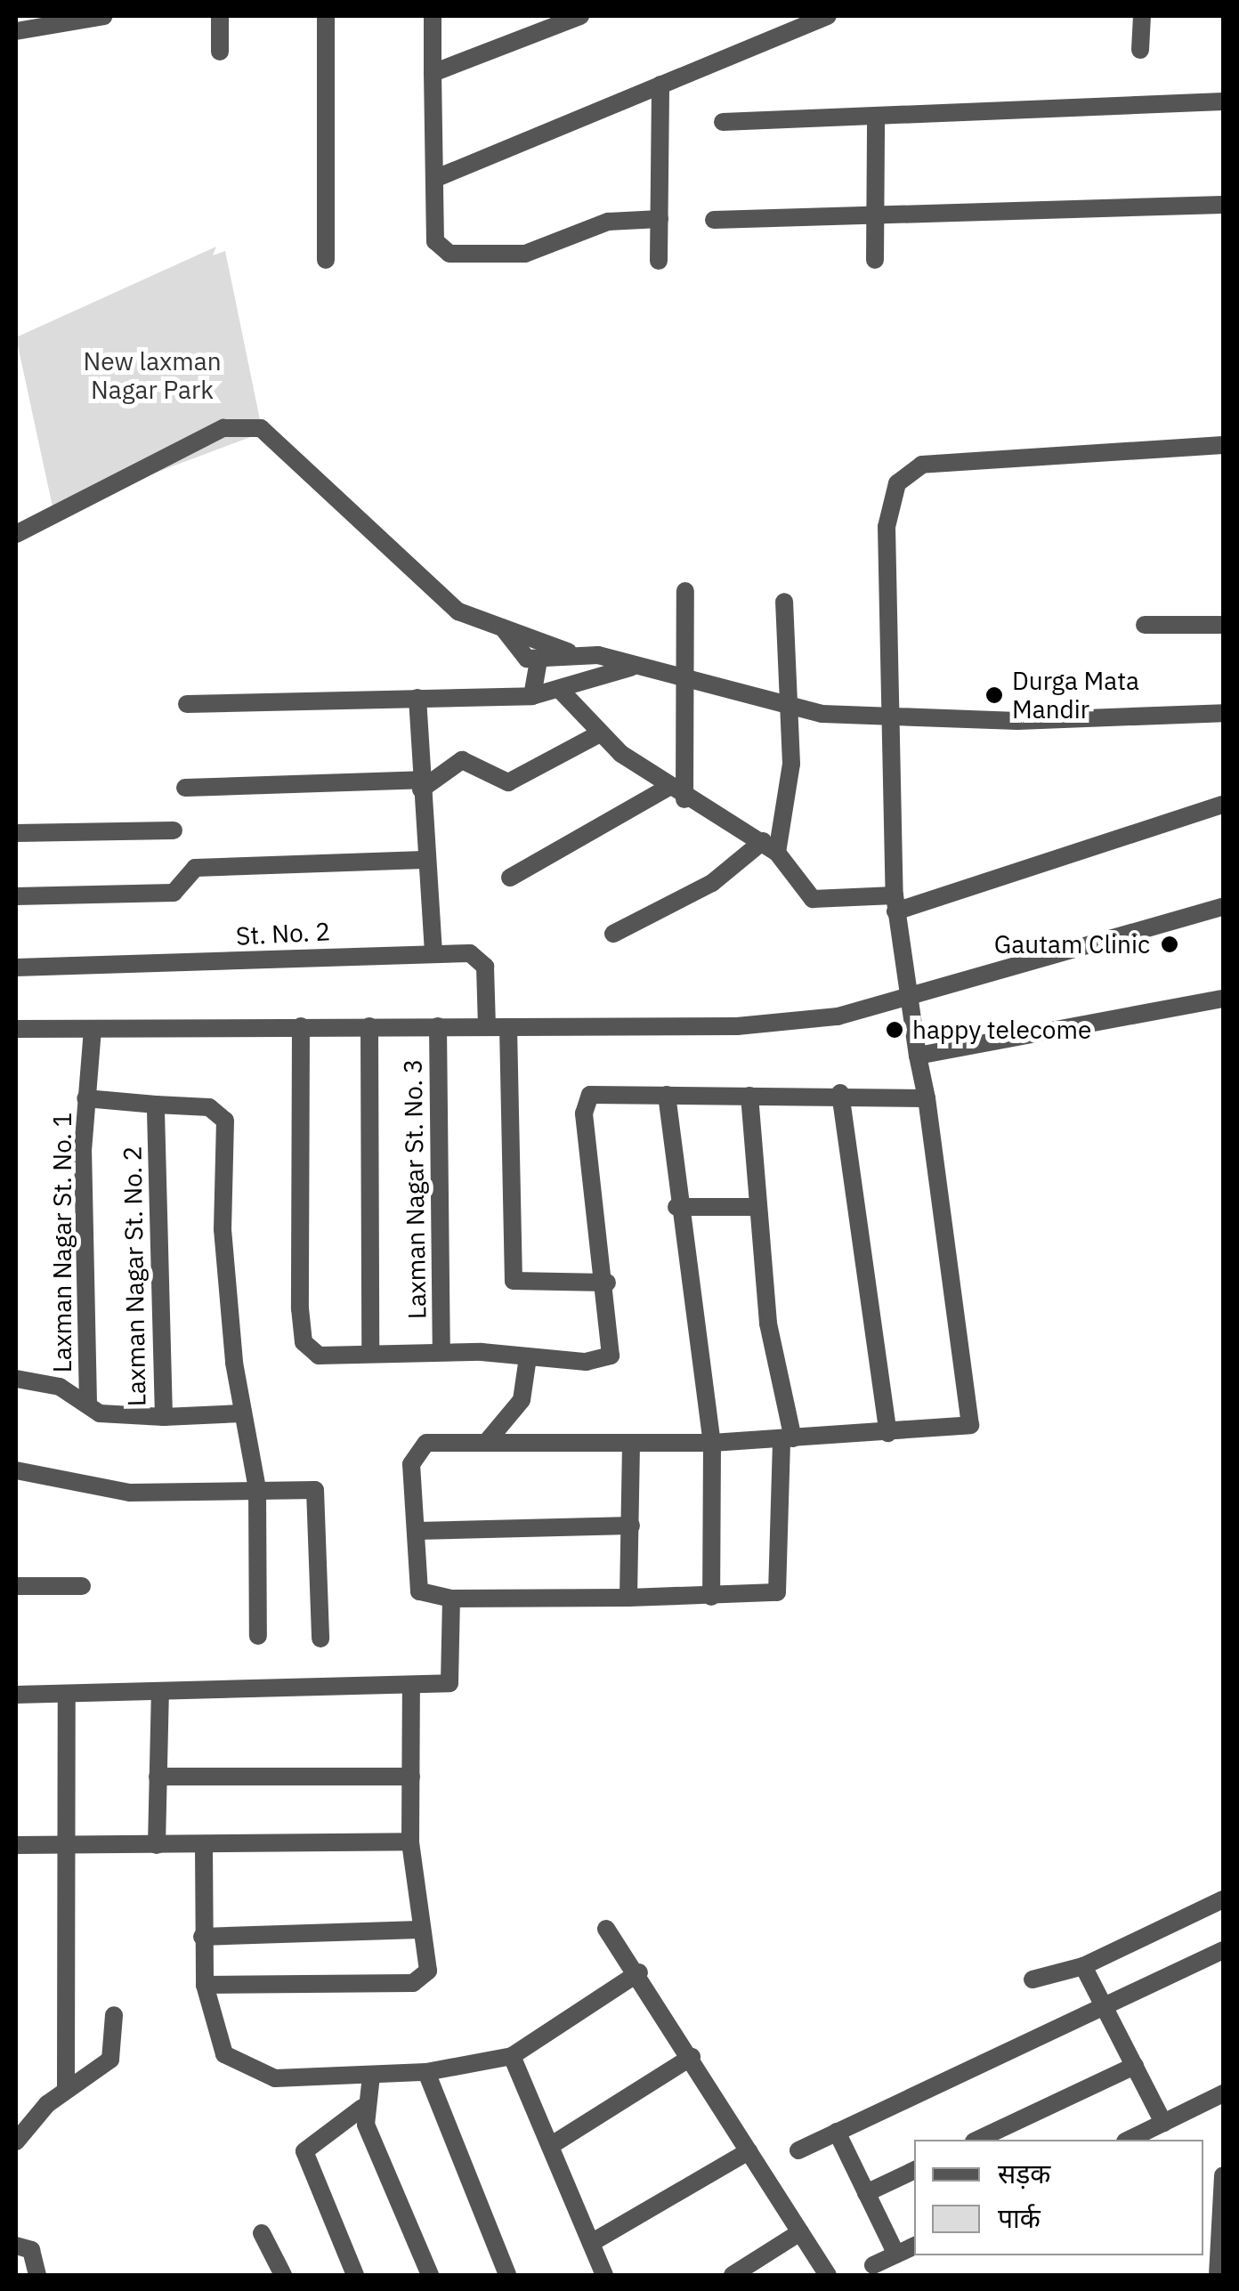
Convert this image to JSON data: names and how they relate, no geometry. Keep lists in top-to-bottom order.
{
  "streets": {
    "street": [
      "St. No. 2",
      "Laxman Nagar St. No. 3",
      "Laxman Nagar St. No. 1",
      "Laxman Nagar St. No. 2"
    ]
  },
  "crossings": [
    ["Laxman Nagar St. No. 1", "Laxman Nagar St. No. 2"]
  ],
  "parks": ["New laxman Nagar Park"],
  "places": ["Durga Mata Mandir", "Gautam Clinic", "happy telecome"],
  "legend": ["सड़क", "पार्क"]
}
